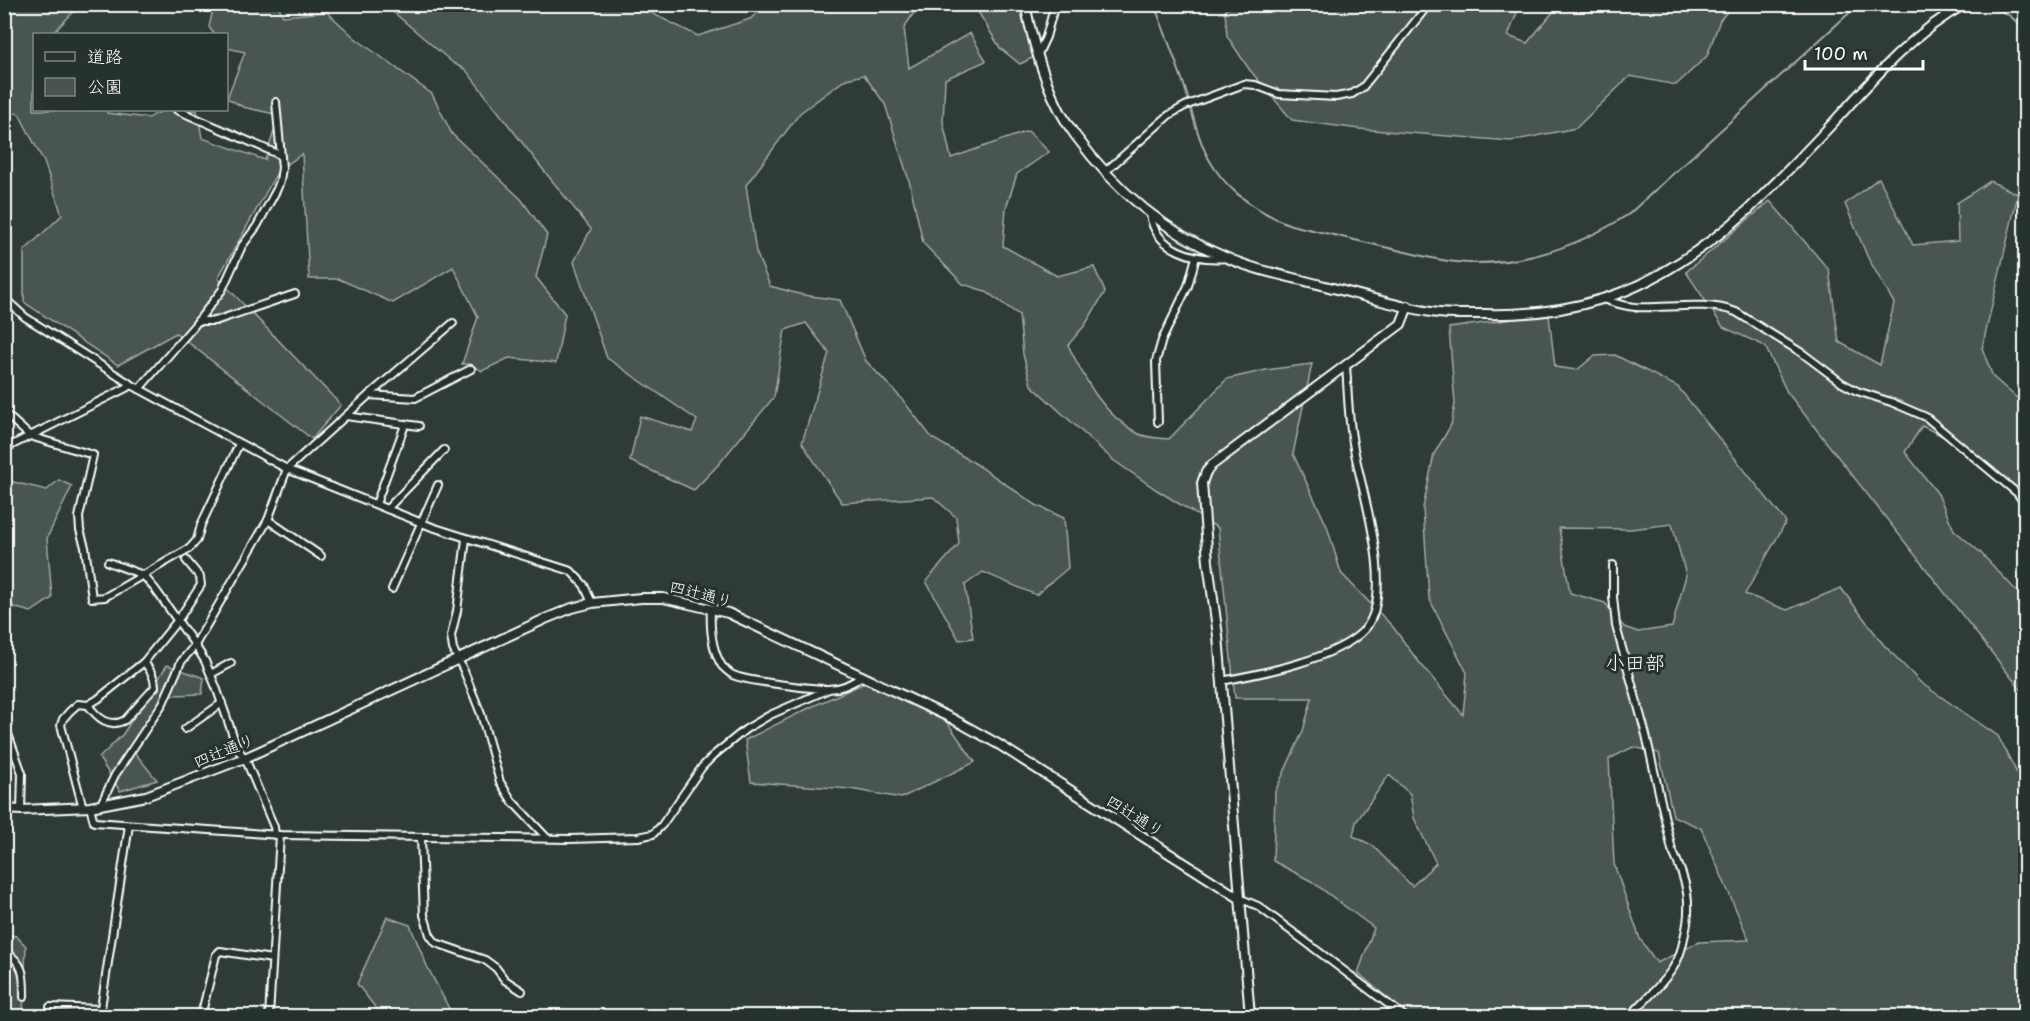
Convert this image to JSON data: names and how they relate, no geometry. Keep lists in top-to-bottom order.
{
  "streets": {
    "street": ["四辻通り"]
  },
  "districts": ["小田部"],
  "legend": ["道路", "公園"],
  "scale_bar": "100 m"
}
